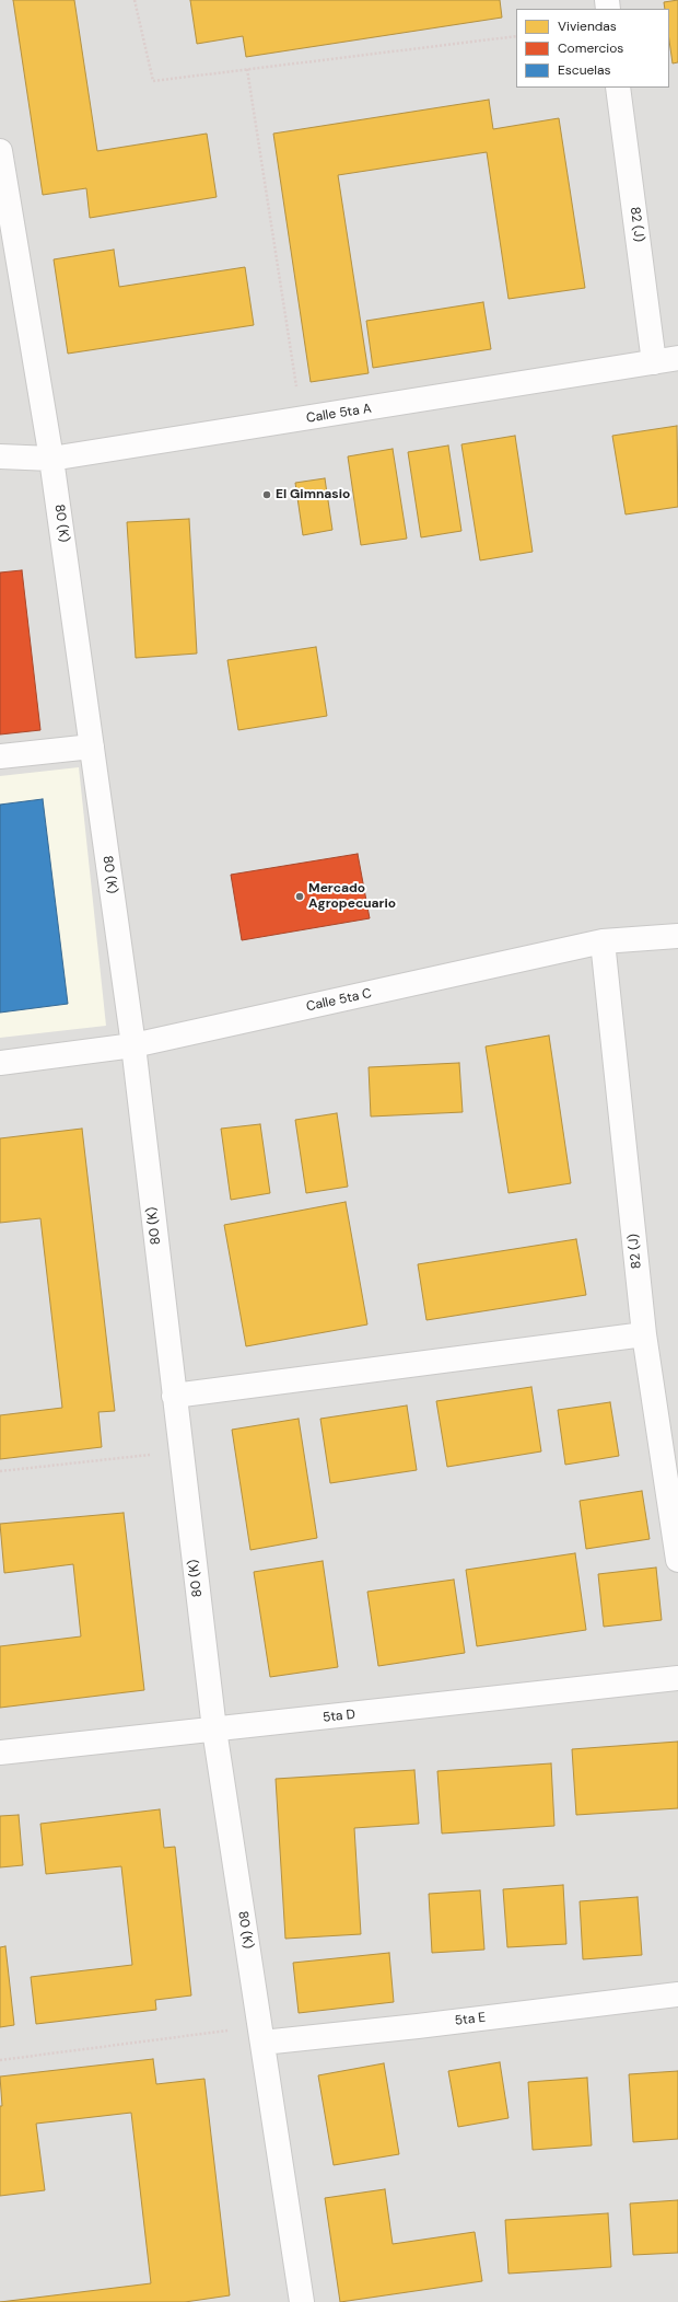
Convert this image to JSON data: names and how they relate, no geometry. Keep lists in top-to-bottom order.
{
  "streets": {
    "street": [
      "82 (J)",
      "Calle 5ta A",
      "80 (K)",
      "Calle 5ta C",
      "5ta D",
      "5ta E"
    ]
  },
  "crossings": [
    ["82 (J)", "Calle 5ta A"],
    ["82 (J)", "Calle 5ta C"],
    ["Calle 5ta A", "80 (K)"],
    ["80 (K)", "Calle 5ta C"],
    ["80 (K)", "5ta D"],
    ["80 (K)", "5ta E"]
  ],
  "places": ["El Gimnasio", "Mercado Agropecuario"],
  "legend": ["Viviendas", "Comercios", "Escuelas"]
}
